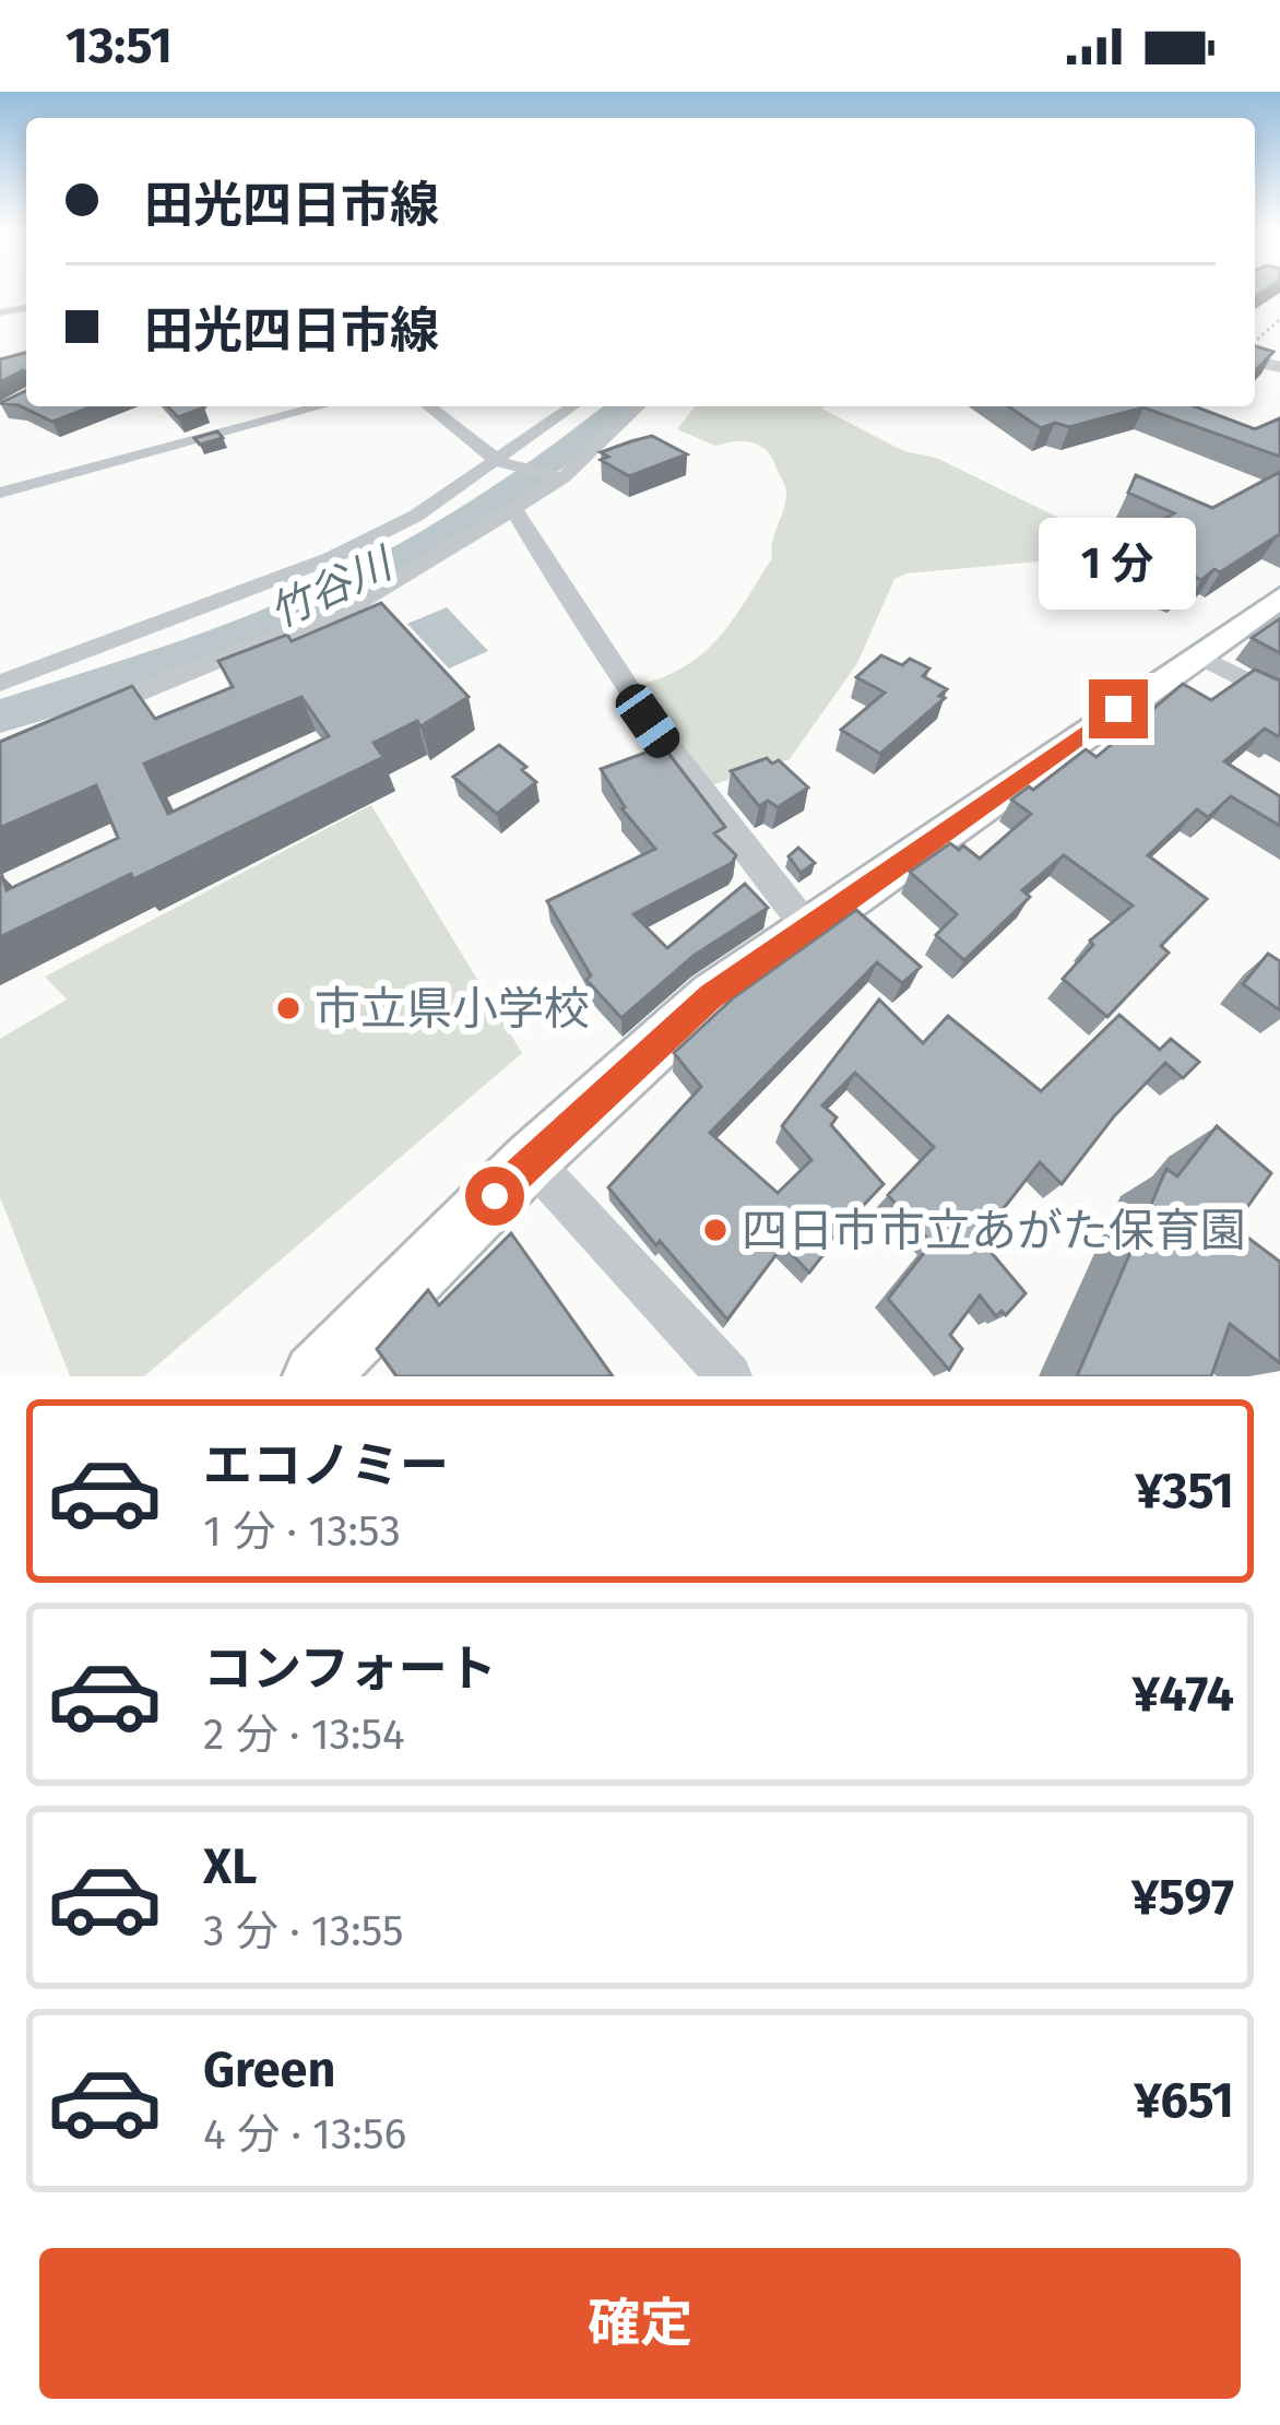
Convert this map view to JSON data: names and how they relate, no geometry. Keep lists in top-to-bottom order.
{
  "water": ["竹谷川"],
  "places": ["市立県小学校", "四日市市立あがた保育園"],
  "page": {
    "status": "13:51",
    "banner": ["田光四日市線", "田光四日市線"],
    "bubble": "1 分",
    "list": [
      {
        "name": "エコノミー",
        "note": "1 分 · 13:53",
        "value": "¥351"
      },
      {
        "name": "コンフォート",
        "note": "2 分 · 13:54",
        "value": "¥474"
      },
      {
        "name": "XL",
        "note": "3 分 · 13:55",
        "value": "¥597"
      },
      {
        "name": "Green",
        "note": "4 分 · 13:56",
        "value": "¥651"
      }
    ],
    "buttons": "確定"
  }
}
